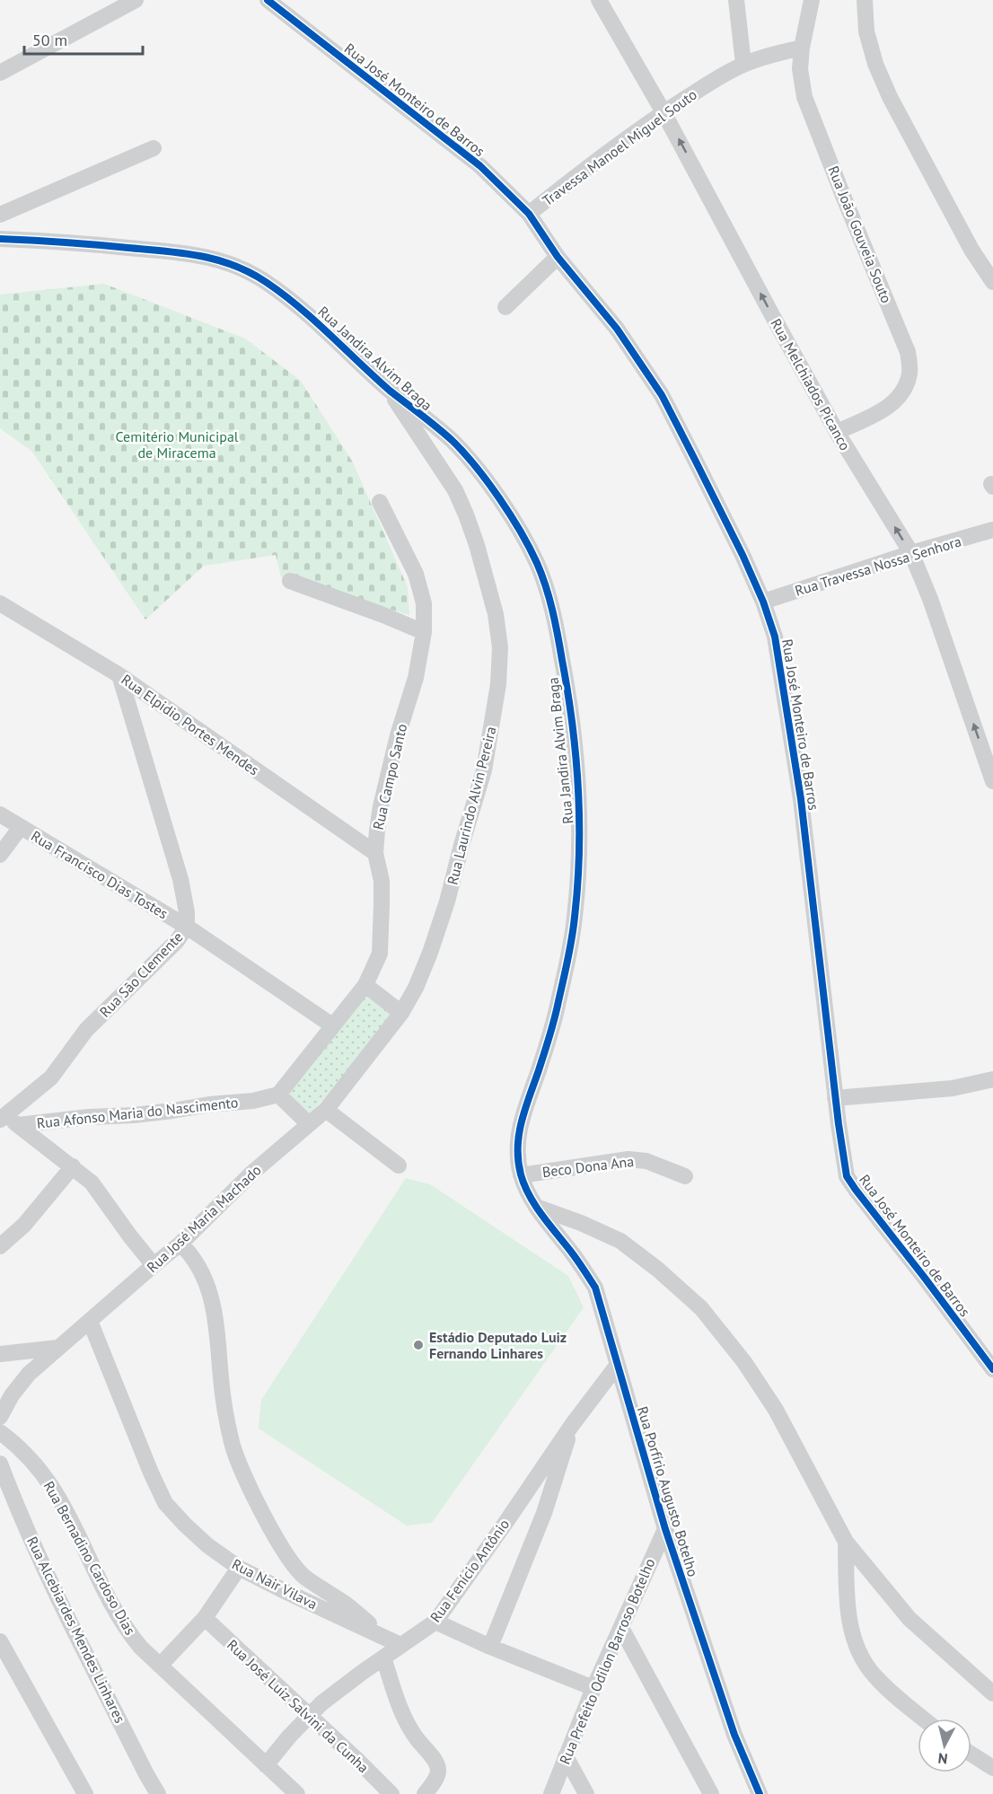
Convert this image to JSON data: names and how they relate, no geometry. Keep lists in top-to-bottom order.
{
  "streets": {
    "street": [
      "Rua José Monteiro de Barros",
      "Travessa Manoel Miguel Souto",
      "Rua João Gouveia Souto",
      "Rua Jandira Alvim Braga",
      "Rua Melchiados Picanco",
      "Rua Travessa Nossa Senhora",
      "Rua Elpidio Portes Mendes",
      "Rua Campo Santo",
      "Rua Laurindo Alvin Pereira",
      "Rua Francisco Dias Tostes",
      "Rua São Clemente",
      "Rua Afonso Maria do Nascimento",
      "Beco Dona Ana",
      "Rua José Maria Machado",
      "Rua Porfírio Augusto Botelho",
      "Rua Bernadino Cardoso Dias",
      "Rua Fenício Antônio",
      "Rua Nair Vilava",
      "Rua Alcebiardes Mendes Linhares",
      "Rua Prefeito Odilon Barroso Botelho",
      "Rua José Luiz Salvini da Cunha"
    ]
  },
  "crossings": [
    ["Rua José Monteiro de Barros", "Travessa Manoel Miguel Souto"],
    ["Rua José Monteiro de Barros", "Rua Travessa Nossa Senhora"],
    ["Travessa Manoel Miguel Souto", "Rua João Gouveia Souto"],
    ["Travessa Manoel Miguel Souto", "Rua Melchiados Picanco"],
    ["Rua João Gouveia Souto", "Rua Melchiados Picanco"],
    ["Rua Jandira Alvim Braga", "Rua Laurindo Alvin Pereira"],
    ["Rua Jandira Alvim Braga", "Beco Dona Ana"],
    ["Rua Jandira Alvim Braga", "Rua Porfírio Augusto Botelho"],
    ["Rua Melchiados Picanco", "Rua Travessa Nossa Senhora"],
    ["Rua Elpidio Portes Mendes", "Rua Campo Santo"],
    ["Rua Elpidio Portes Mendes", "Rua São Clemente"],
    ["Rua Campo Santo", "Rua Francisco Dias Tostes"],
    ["Rua Campo Santo", "Rua Afonso Maria do Nascimento"],
    ["Rua Laurindo Alvin Pereira", "Rua José Maria Machado"],
    ["Rua Francisco Dias Tostes", "Rua São Clemente"],
    ["Rua São Clemente", "Rua Afonso Maria do Nascimento"],
    ["Rua José Maria Machado", "Rua Nair Vilava"],
    ["Rua Porfírio Augusto Botelho", "Rua Fenício Antônio"],
    ["Rua Porfírio Augusto Botelho", "Rua Prefeito Odilon Barroso Botelho"],
    ["Rua Bernadino Cardoso Dias", "Rua Fenício Antônio"],
    ["Rua Fenício Antônio", "Rua Nair Vilava"],
    ["Rua Fenício Antônio", "Rua José Luiz Salvini da Cunha"]
  ],
  "one_way": ["Rua Melchiados Picanco"],
  "parks": ["Cemitério Municipal de Miracema"],
  "places": ["Estádio Deputado Luiz Fernando Linhares"],
  "scale_bar": "50 m",
  "north": "bottom"
}
